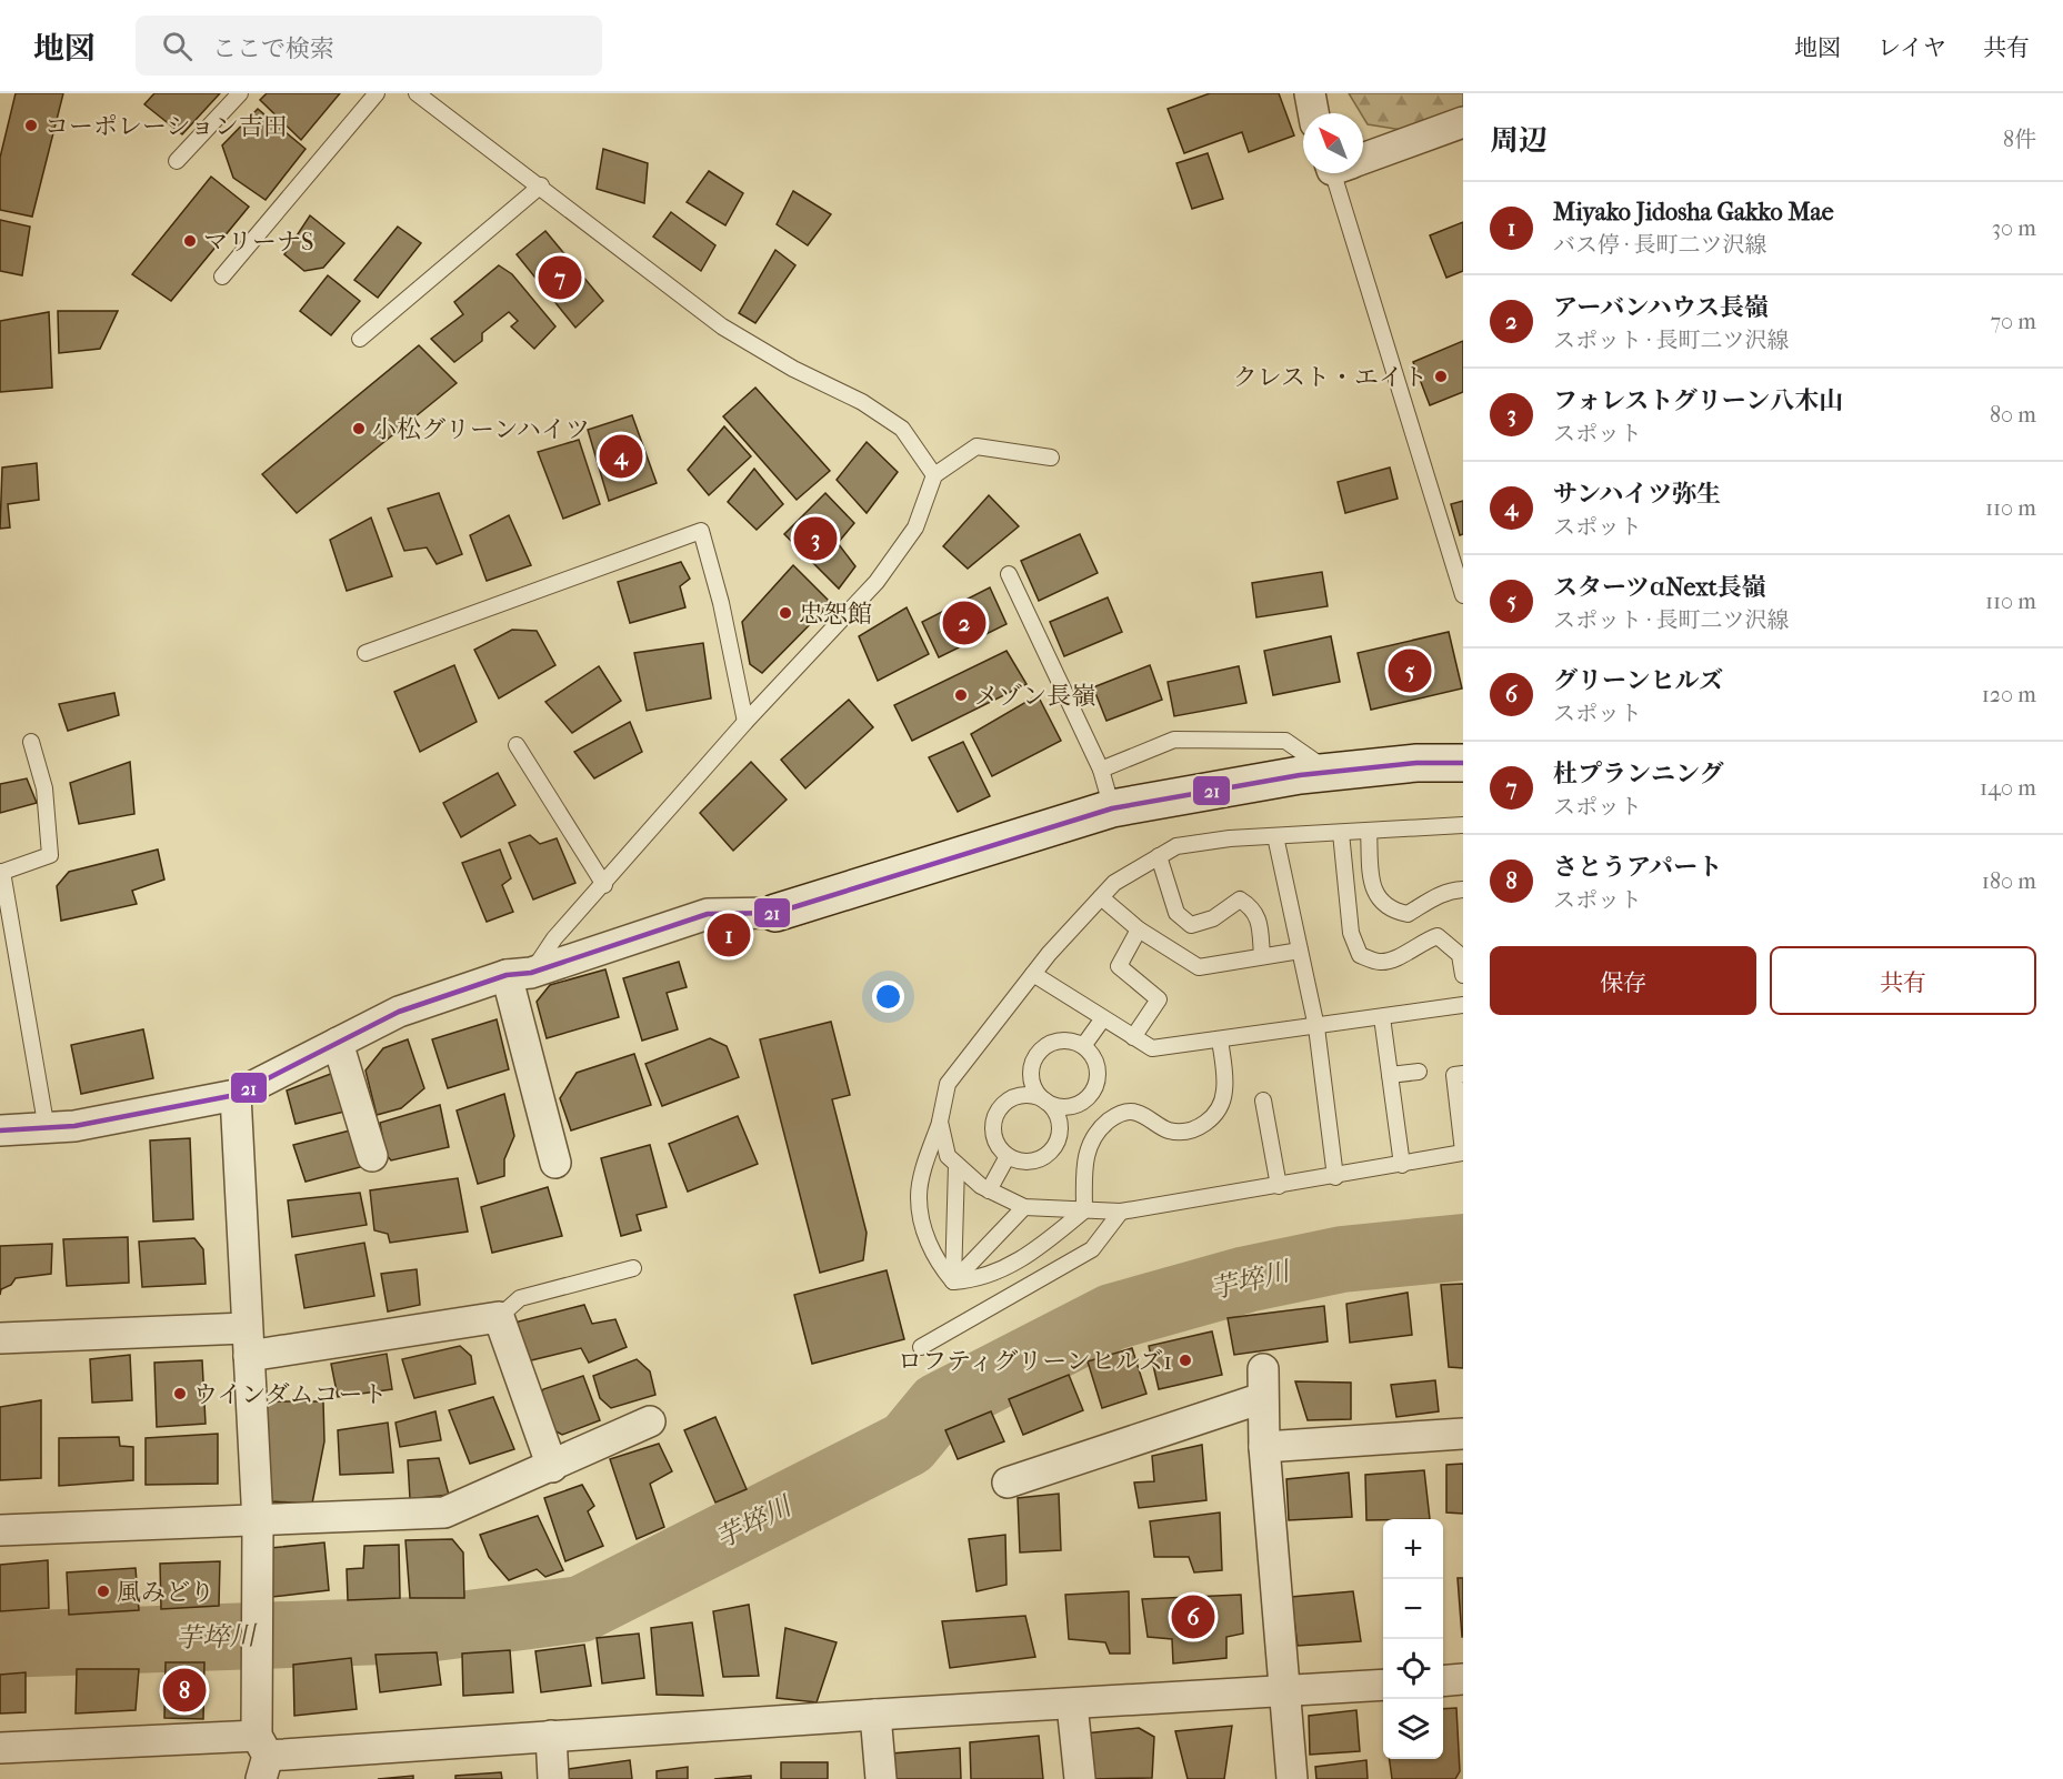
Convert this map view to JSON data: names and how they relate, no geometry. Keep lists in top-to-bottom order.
{
  "water": ["芋埣川"],
  "places": [
    "コーポレーション吉田",
    "マリーナS",
    "クレスト・エイト",
    "小松グリーンハイツ",
    "忠恕館",
    "メゾン長嶺",
    "ロフティグリーンヒルズ1",
    "ウインダムコート",
    "風みどり"
  ],
  "lines": ["transit line 21"],
  "north": "top left",
  "page": {
    "header": "地図",
    "search": "ここで検索",
    "nav": ["地図", "レイヤ", "共有"],
    "heading": ["周辺", "8件"],
    "list": [
      {
        "mark": "1",
        "name": "Miyako Jidosha Gakko Mae",
        "note": "バス停 · 長町二ツ沢線",
        "value": "30 m"
      },
      {
        "mark": "2",
        "name": "アーバンハウス長嶺",
        "note": "スポット · 長町二ツ沢線",
        "value": "70 m"
      },
      {
        "mark": "3",
        "name": "フォレストグリーン八木山",
        "note": "スポット",
        "value": "80 m"
      },
      {
        "mark": "4",
        "name": "サンハイツ弥生",
        "note": "スポット",
        "value": "110 m"
      },
      {
        "mark": "5",
        "name": "スターツαNext長嶺",
        "note": "スポット · 長町二ツ沢線",
        "value": "110 m"
      },
      {
        "mark": "6",
        "name": "グリーンヒルズ",
        "note": "スポット",
        "value": "120 m"
      },
      {
        "mark": "7",
        "name": "杜プランニング",
        "note": "スポット",
        "value": "140 m"
      },
      {
        "mark": "8",
        "name": "さとうアパート",
        "note": "スポット",
        "value": "180 m"
      }
    ],
    "pins": [
      "7",
      "4",
      "3",
      "2",
      "5",
      "1",
      "6",
      "8"
    ],
    "buttons": ["保存", "共有"],
    "map_buttons": ["+", "−"]
  }
}
